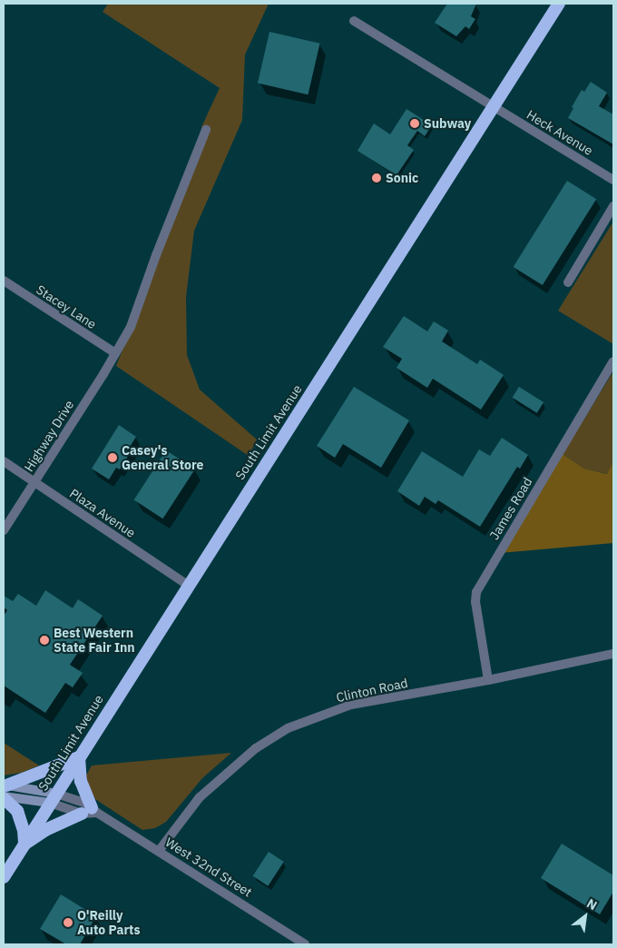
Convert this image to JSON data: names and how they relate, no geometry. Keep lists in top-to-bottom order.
{
  "streets": {
    "highway": ["South Limit Avenue"],
    "street": [
      "Heck Avenue",
      "Stacey Lane",
      "Highway Drive",
      "James Road",
      "Plaza Avenue",
      "Clinton Road",
      "West 32nd Street"
    ]
  },
  "crossings": [
    ["Heck Avenue", "South Limit Avenue"],
    ["Stacey Lane", "Highway Drive"],
    ["South Limit Avenue", "Plaza Avenue"],
    ["South Limit Avenue", "West 32nd Street"],
    ["Highway Drive", "Plaza Avenue"],
    ["James Road", "Clinton Road"],
    ["Clinton Road", "West 32nd Street"]
  ],
  "places": [
    "Subway",
    "Sonic",
    "Casey's General Store",
    "Best Western State Fair Inn",
    "O'Reilly Auto Parts"
  ],
  "north": "top right"
}
